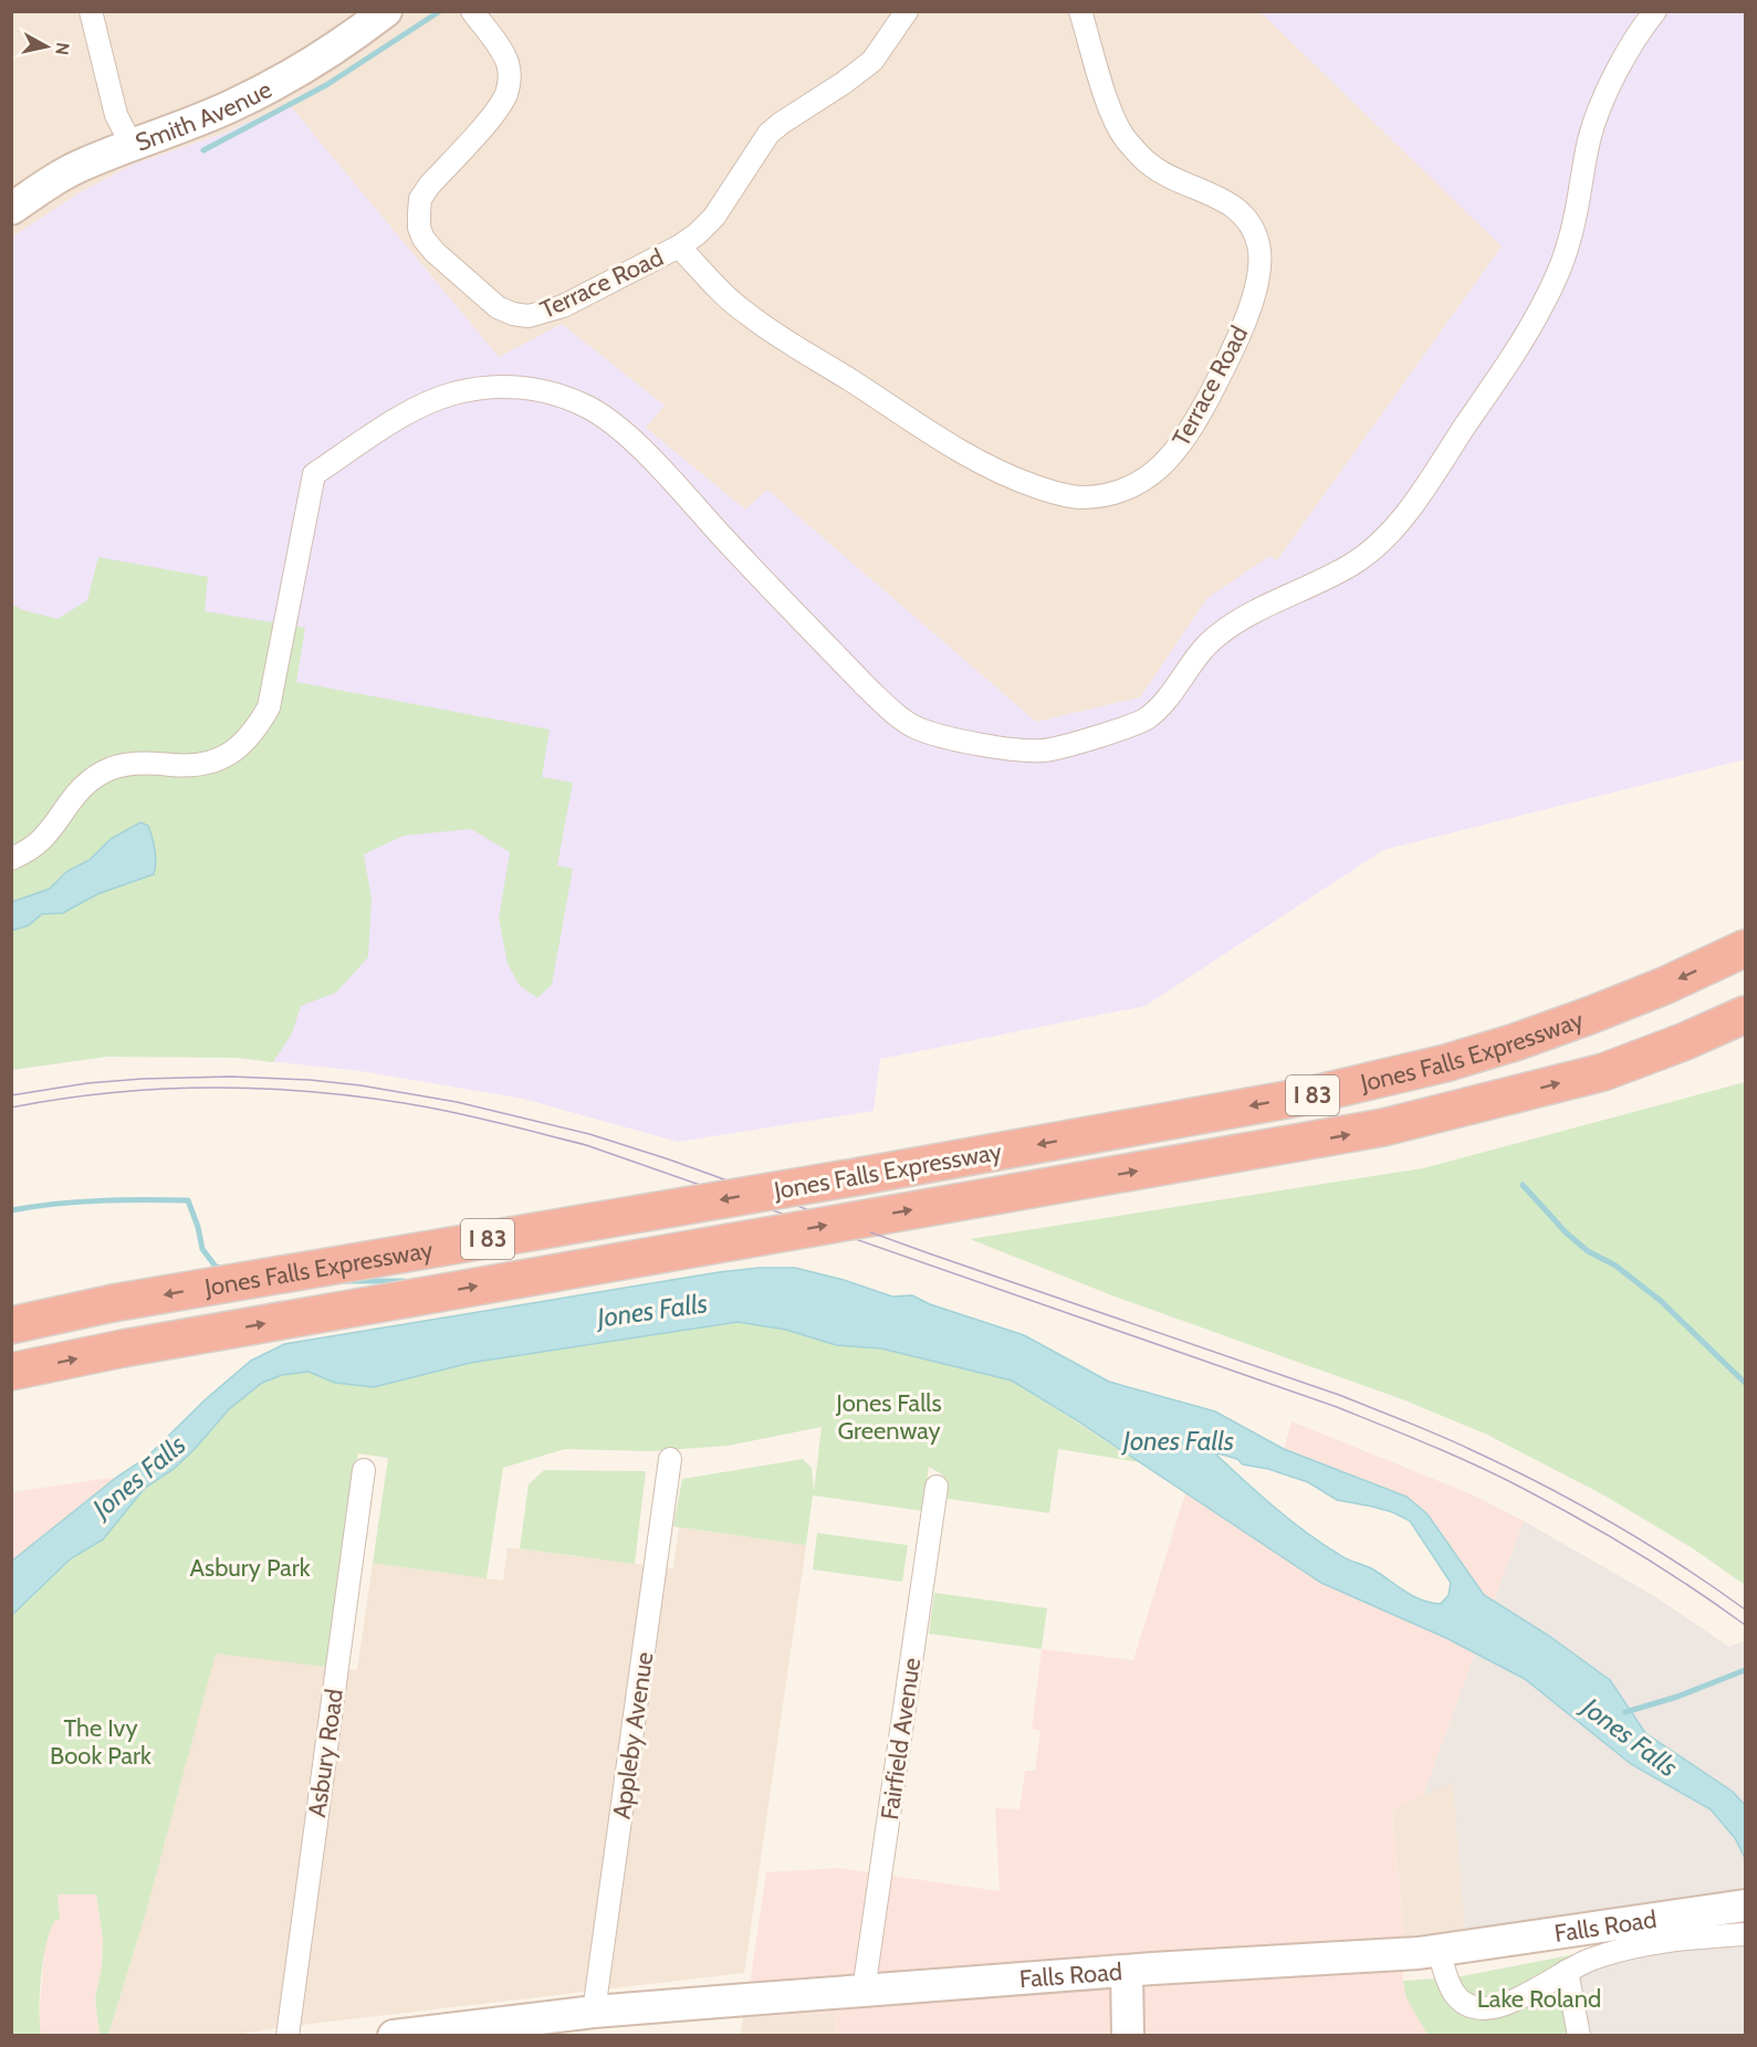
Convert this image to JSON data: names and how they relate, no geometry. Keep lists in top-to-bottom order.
{
  "streets": {
    "highway": ["Jones Falls Expressway", "I 83"],
    "main road": ["Smith Avenue", "Falls Road"],
    "street": [
      "Terrace Road",
      "Appleby Avenue",
      "Fairfield Avenue",
      "Asbury Road"
    ]
  },
  "crossings": [
    ["Appleby Avenue", "Falls Road"],
    ["Fairfield Avenue", "Falls Road"]
  ],
  "water": ["Jones Falls"],
  "parks": [
    "Jones Falls Greenway",
    "Asbury Park",
    "The Ivy Book Park",
    "Lake Roland"
  ],
  "north": "right"
}
